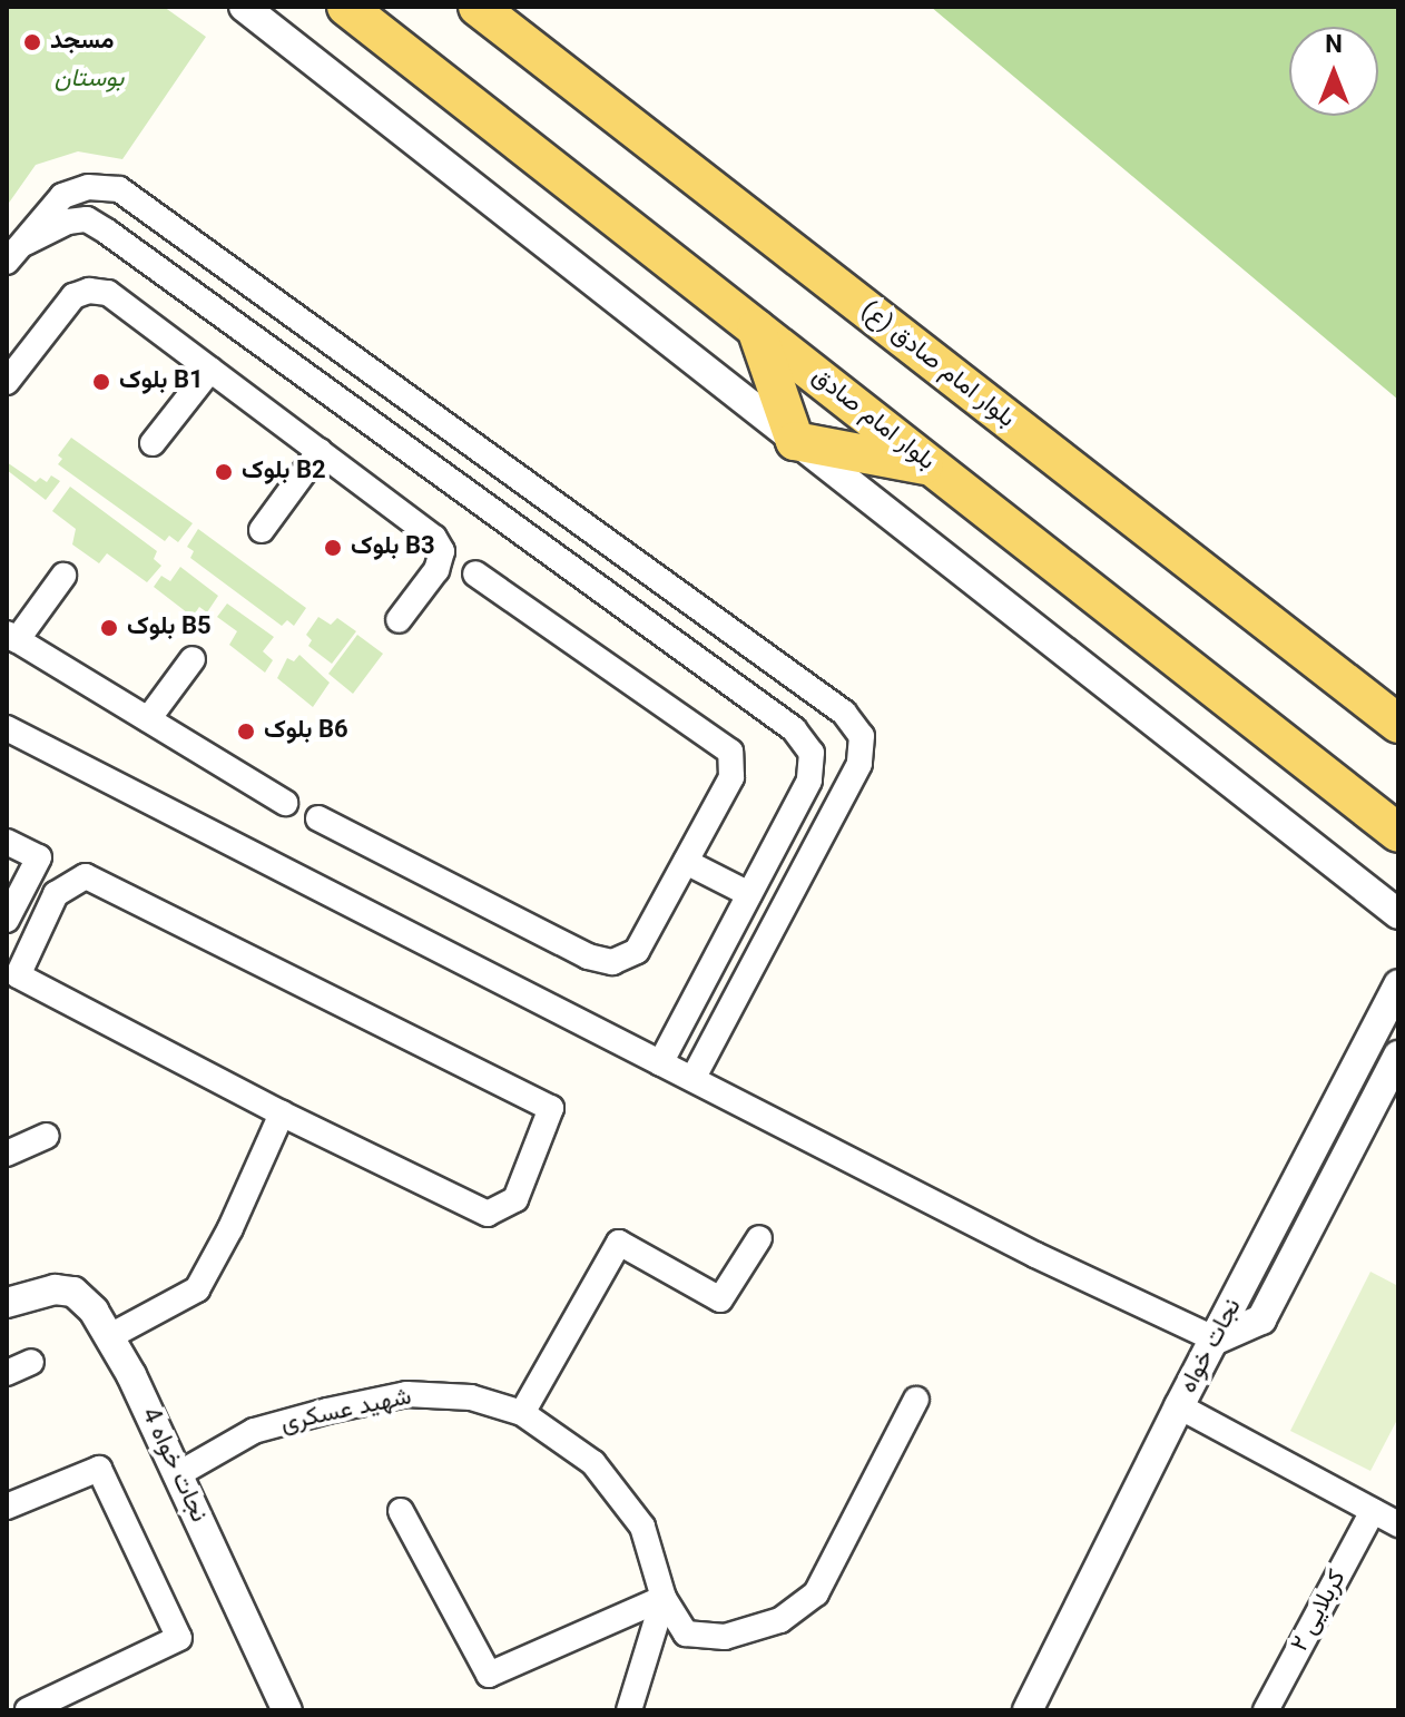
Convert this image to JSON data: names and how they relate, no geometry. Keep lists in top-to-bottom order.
{
  "streets": {
    "main road": ["بلوار امام صادق (ع)", "بلوار امام صادق"],
    "street": [
      "نجات خواه",
      "شهید عسکری",
      "نجات خواه 4",
      "کربلایی ۲"
    ]
  },
  "crossings": [
    ["شهید عسکری", "نجات خواه 4"]
  ],
  "parks": ["بوستان"],
  "places": [
    "مسجد",
    "بلوک B1",
    "بلوک B2",
    "بلوک B3",
    "بلوک B5",
    "بلوک B6"
  ],
  "north": "top"
}
